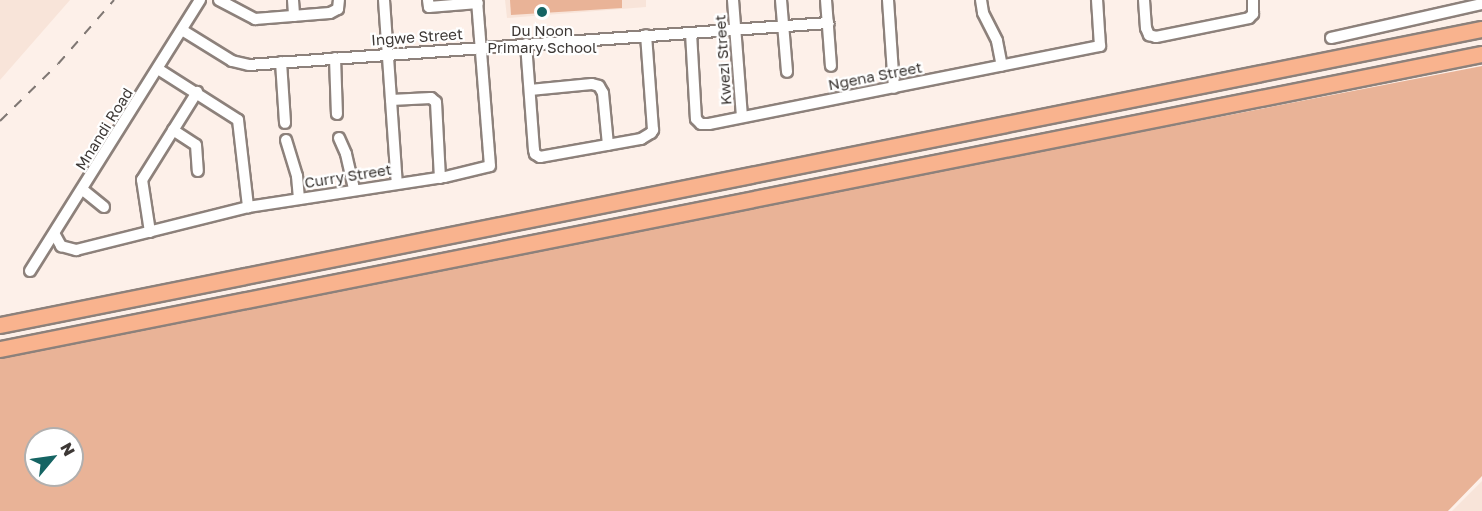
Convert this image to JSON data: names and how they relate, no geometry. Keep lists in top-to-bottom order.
{
  "streets": {
    "street": [
      "Ingwe Street",
      "Kwezi Street",
      "Ngena Street",
      "Mnandi Road",
      "Curry Street"
    ]
  },
  "crossings": [
    ["Ingwe Street", "Kwezi Street"],
    ["Ingwe Street", "Ngena Street"],
    ["Ingwe Street", "Mnandi Road"],
    ["Ingwe Street", "Curry Street"],
    ["Kwezi Street", "Ngena Street"],
    ["Mnandi Road", "Curry Street"]
  ],
  "places": ["Du Noon Primary School"],
  "north": "top right"
}
